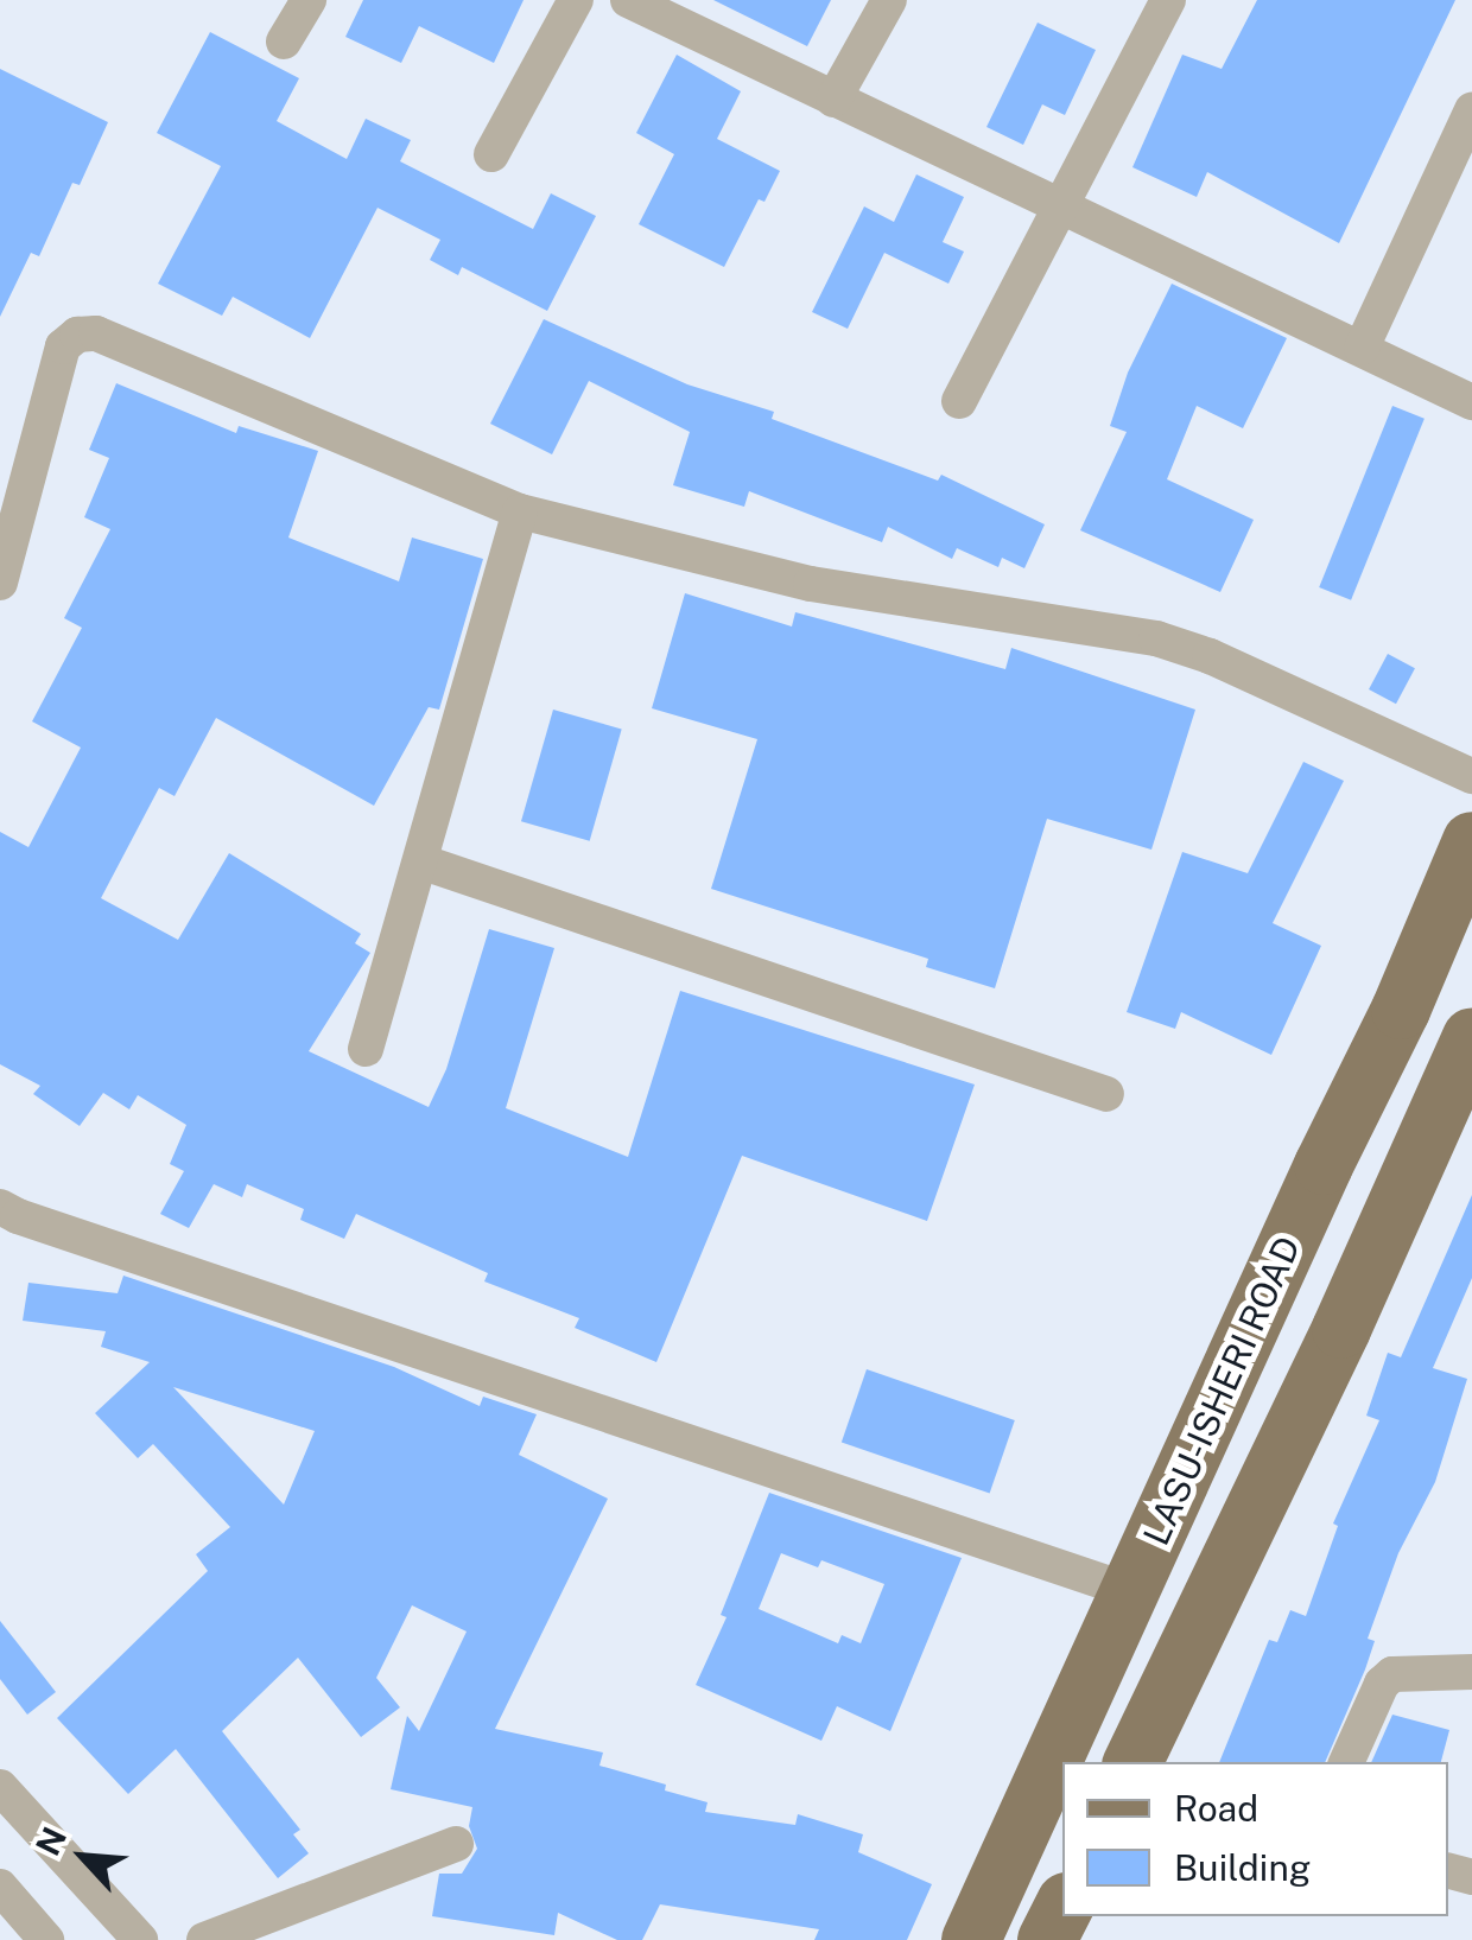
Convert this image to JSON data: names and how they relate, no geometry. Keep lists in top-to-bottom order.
{
  "streets": {
    "main road": ["LASU-ISHERI ROAD"]
  },
  "legend": ["Road", "Building"],
  "north": "top left"
}
